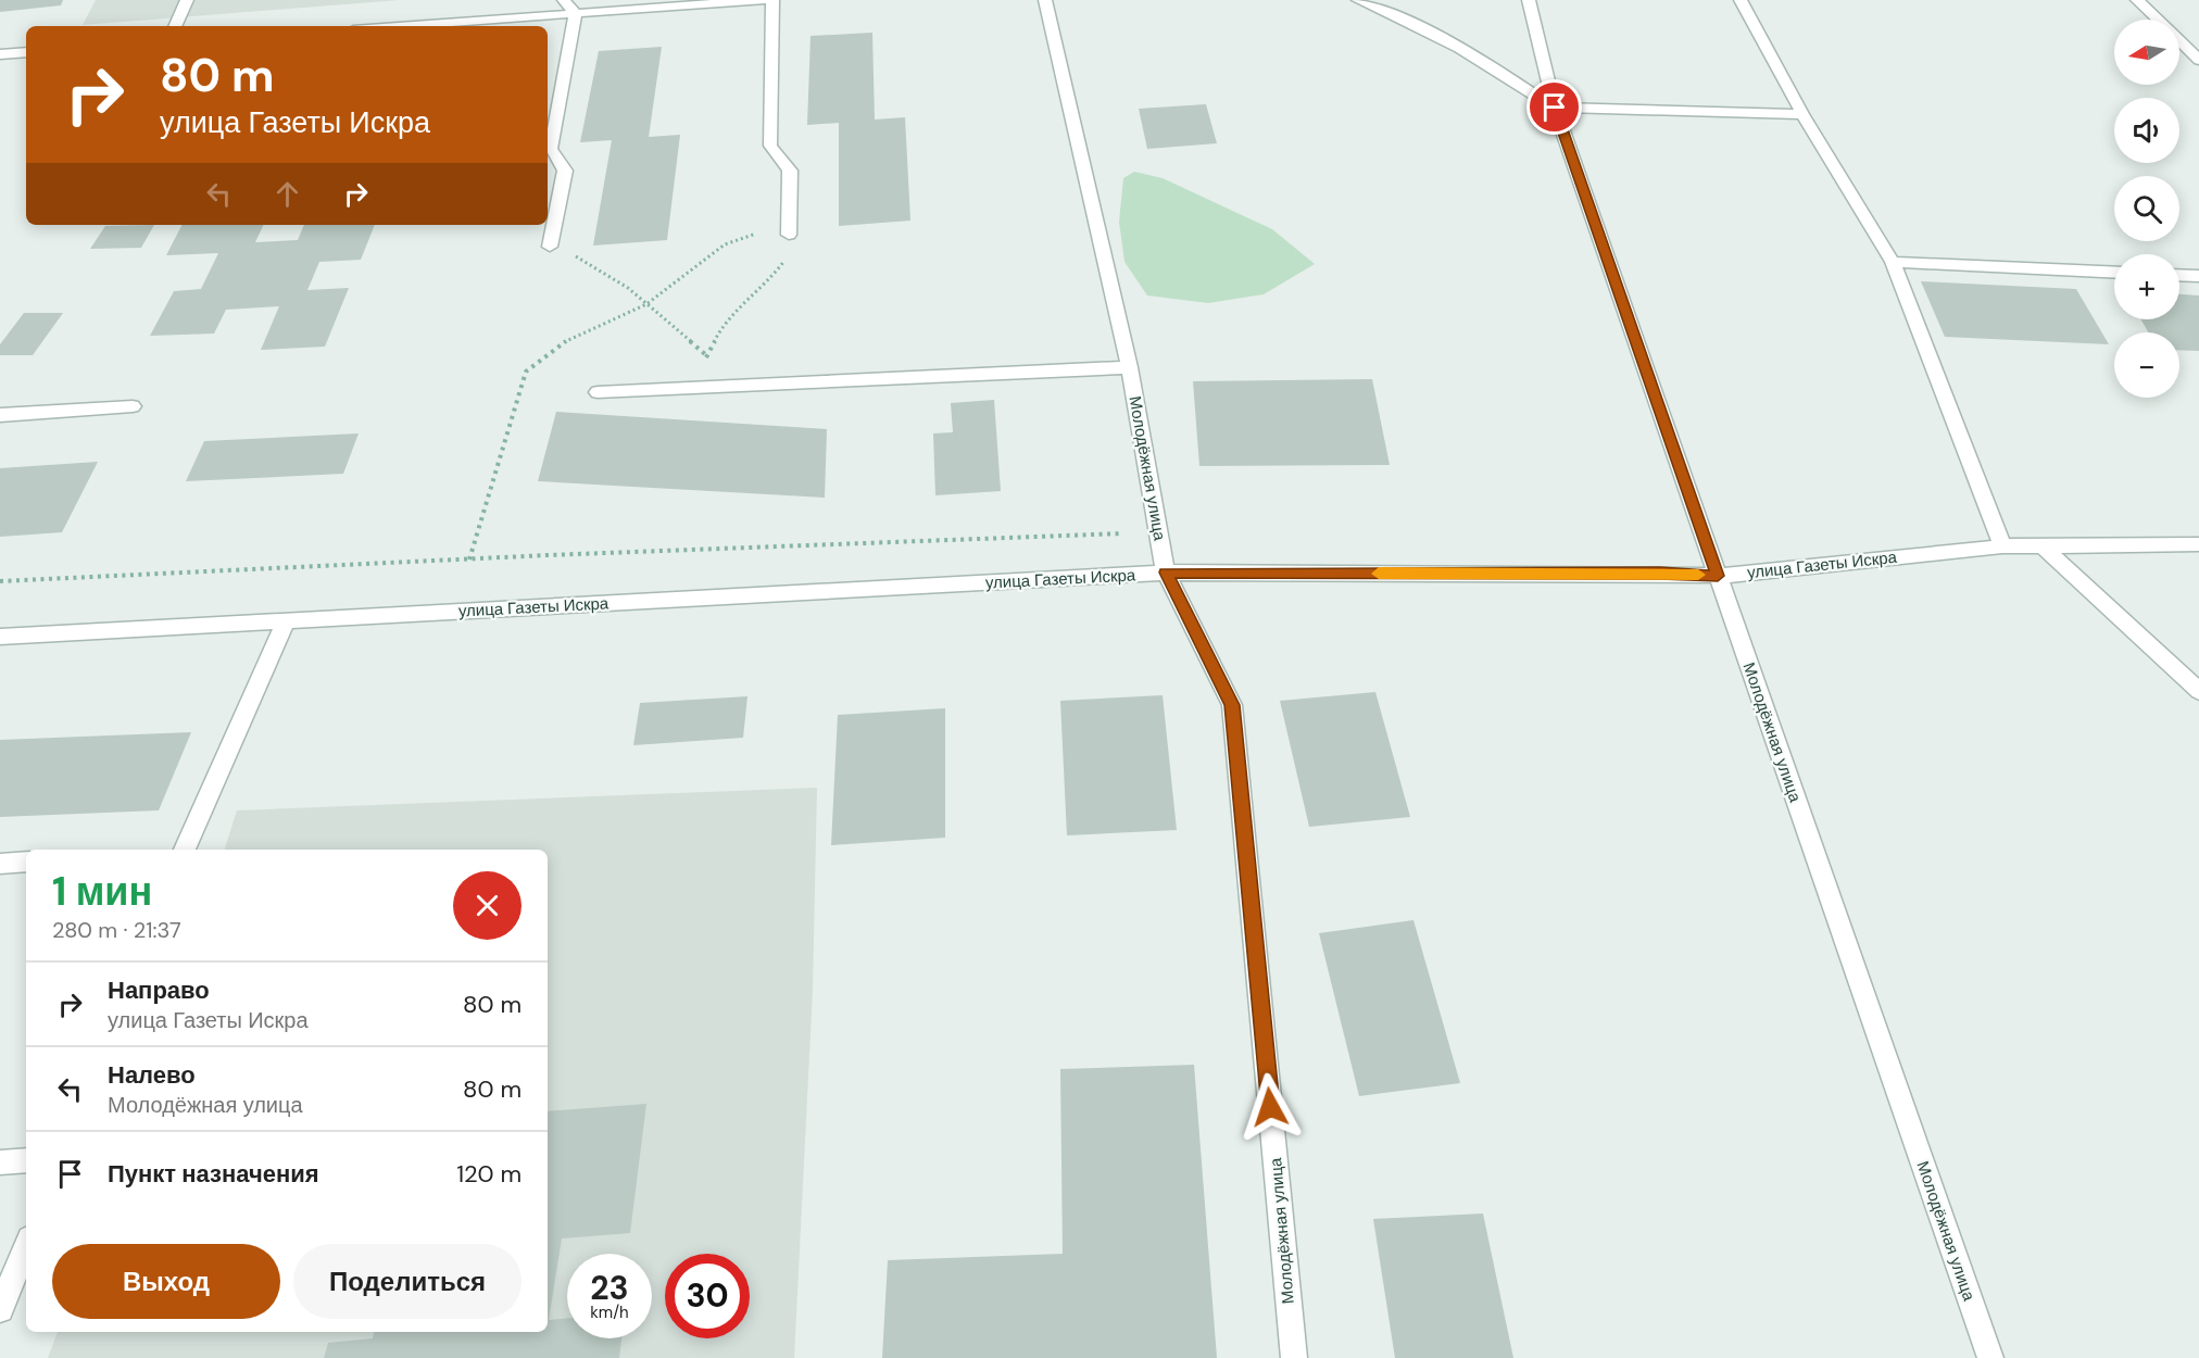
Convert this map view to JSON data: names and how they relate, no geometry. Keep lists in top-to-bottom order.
{
  "streets": {
    "street": ["Молодёжная улица", "улица Газеты Искра"]
  },
  "crossings": [
    ["Молодёжная улица", "улица Газеты Искра"]
  ],
  "north": "left",
  "page": {
    "map_buttons": ["+", "−"],
    "turn": ["80 m", "улица Газеты Искра"],
    "heading": ["1 мин", "280 m · 21:37"],
    "list": [
      {
        "name": "Направо",
        "note": "улица Газеты Искра",
        "value": "80 m"
      },
      {
        "name": "Налево",
        "note": "Молодёжная улица",
        "value": "80 m"
      },
      {
        "name": "Пункт назначения",
        "value": "120 m"
      }
    ],
    "buttons": ["Выход", "Поделиться"],
    "speed": "23 km/h",
    "limit": "30"
  }
}
